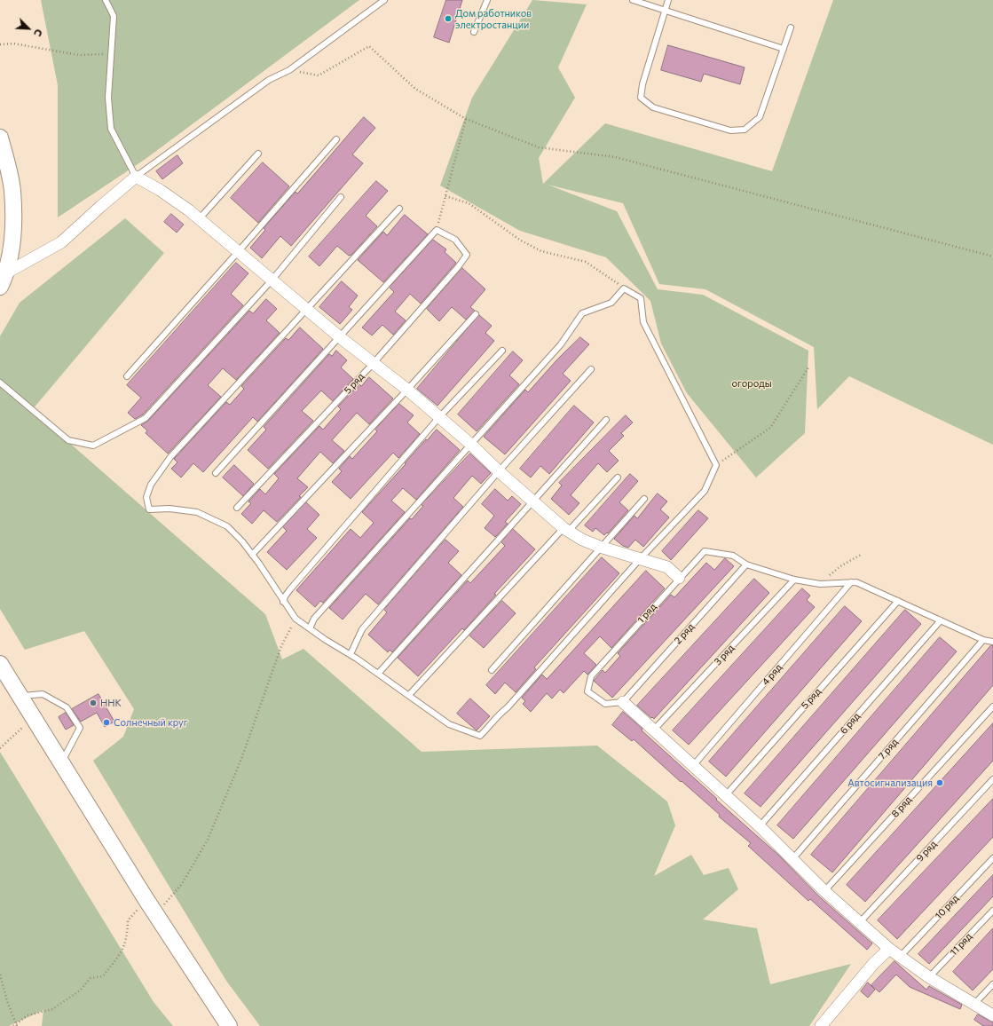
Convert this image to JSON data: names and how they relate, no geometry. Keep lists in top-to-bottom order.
{
  "streets": {
    "lane": [
      "5 ряд",
      "1 ряд",
      "2 ряд",
      "3 ряд",
      "4 ряд",
      "6 ряд",
      "7 ряд",
      "8 ряд",
      "9 ряд",
      "10 ряд",
      "11 ряд"
    ]
  },
  "crossings": [
    ["1 ряд", "2 ряд"]
  ],
  "parks": ["огороды"],
  "places": [
    "Дом работников электростанции",
    "ННК",
    "Солнечный круг",
    "Автосигнализация"
  ],
  "north": "bottom right"
}
